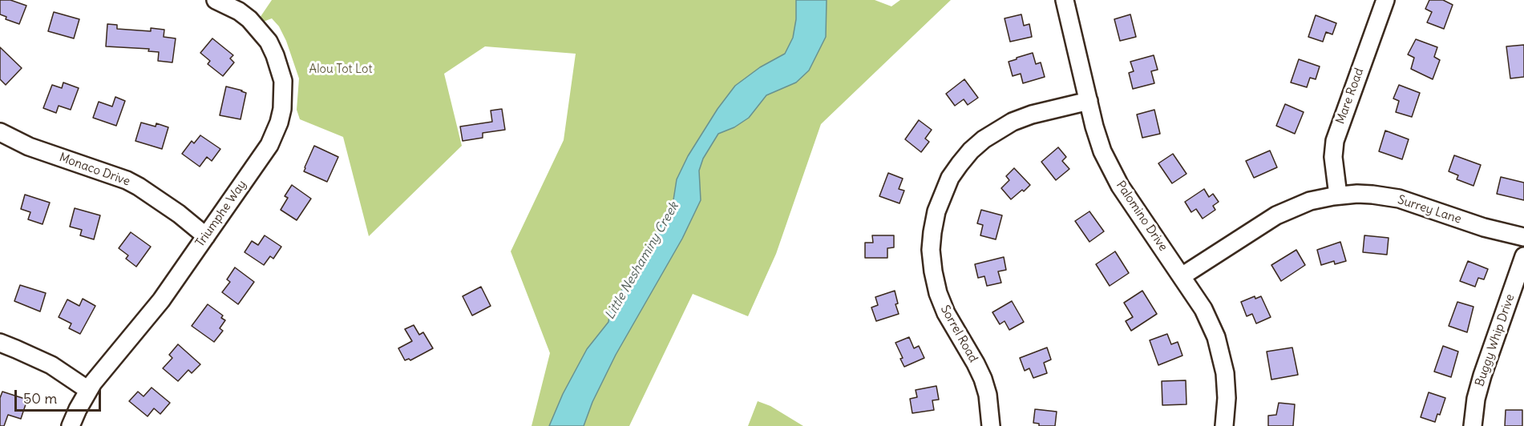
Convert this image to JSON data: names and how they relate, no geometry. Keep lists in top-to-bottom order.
{
  "streets": {
    "street": [
      "Mare Road",
      "Monaco Drive",
      "Surrey Lane",
      "Triumphe Way",
      "Palomino Drive",
      "Sorrel Road",
      "Buggy Whip Drive"
    ]
  },
  "crossings": [
    ["Mare Road", "Surrey Lane"],
    ["Monaco Drive", "Triumphe Way"],
    ["Surrey Lane", "Palomino Drive"],
    ["Palomino Drive", "Sorrel Road"]
  ],
  "water": ["Little Neshaminy Creek"],
  "parks": ["Alou Tot Lot"],
  "scale_bar": "50 m"
}
